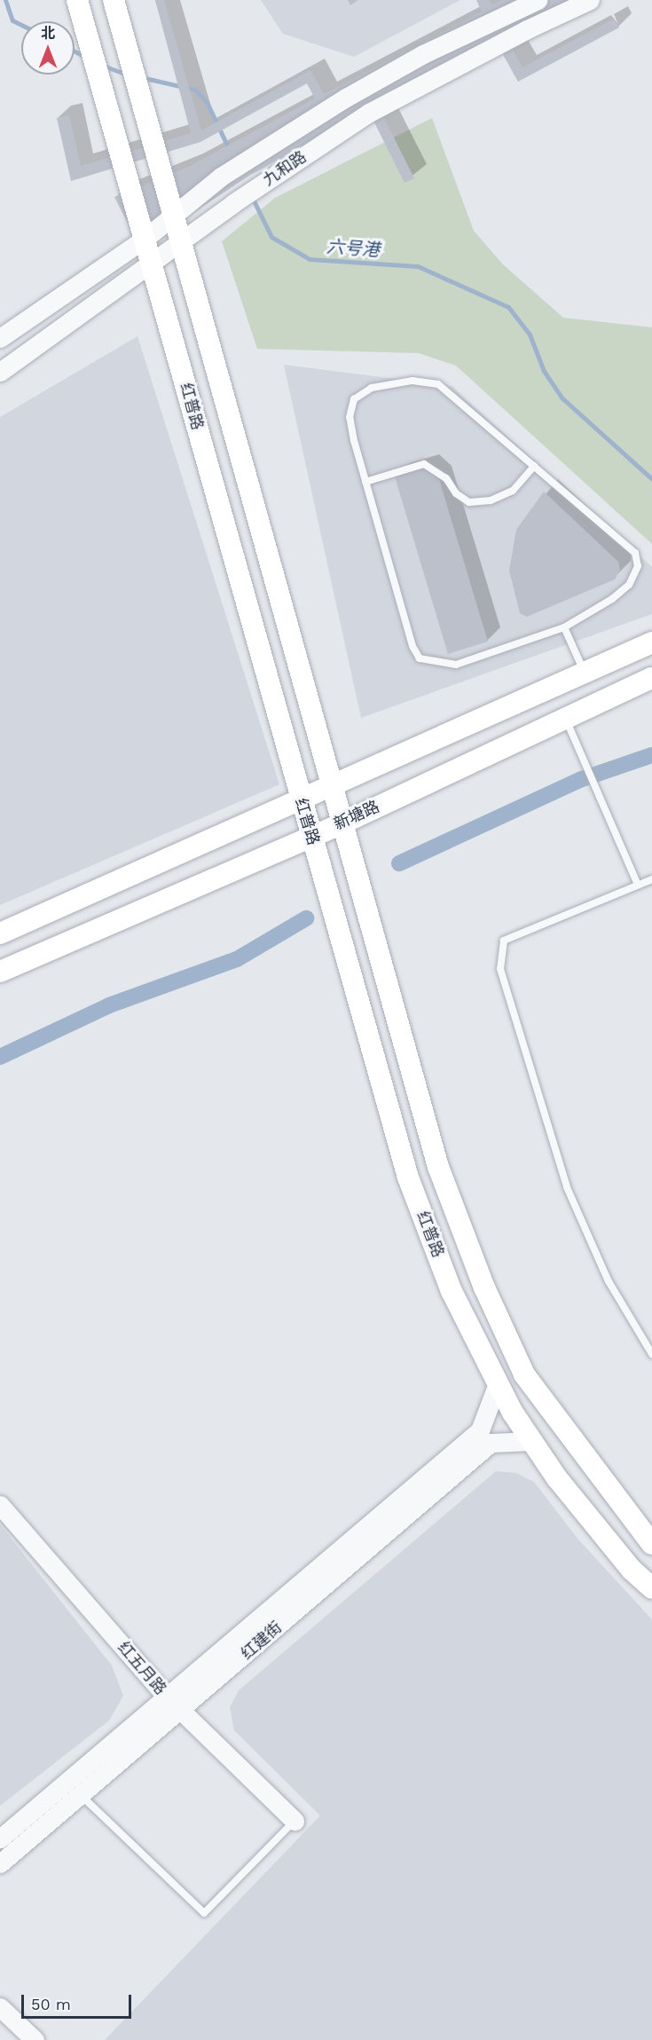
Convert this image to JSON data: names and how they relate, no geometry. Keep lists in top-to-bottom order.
{
  "streets": {
    "main road": ["红普路", "新塘路"],
    "street": ["九和路", "红建街", "红五月路"]
  },
  "crossings": [
    ["九和路", "红普路"],
    ["红普路", "新塘路"],
    ["红普路", "红建街"],
    ["红建街", "红五月路"]
  ],
  "water": ["六号港"],
  "scale_bar": "50 m",
  "north": "top"
}
